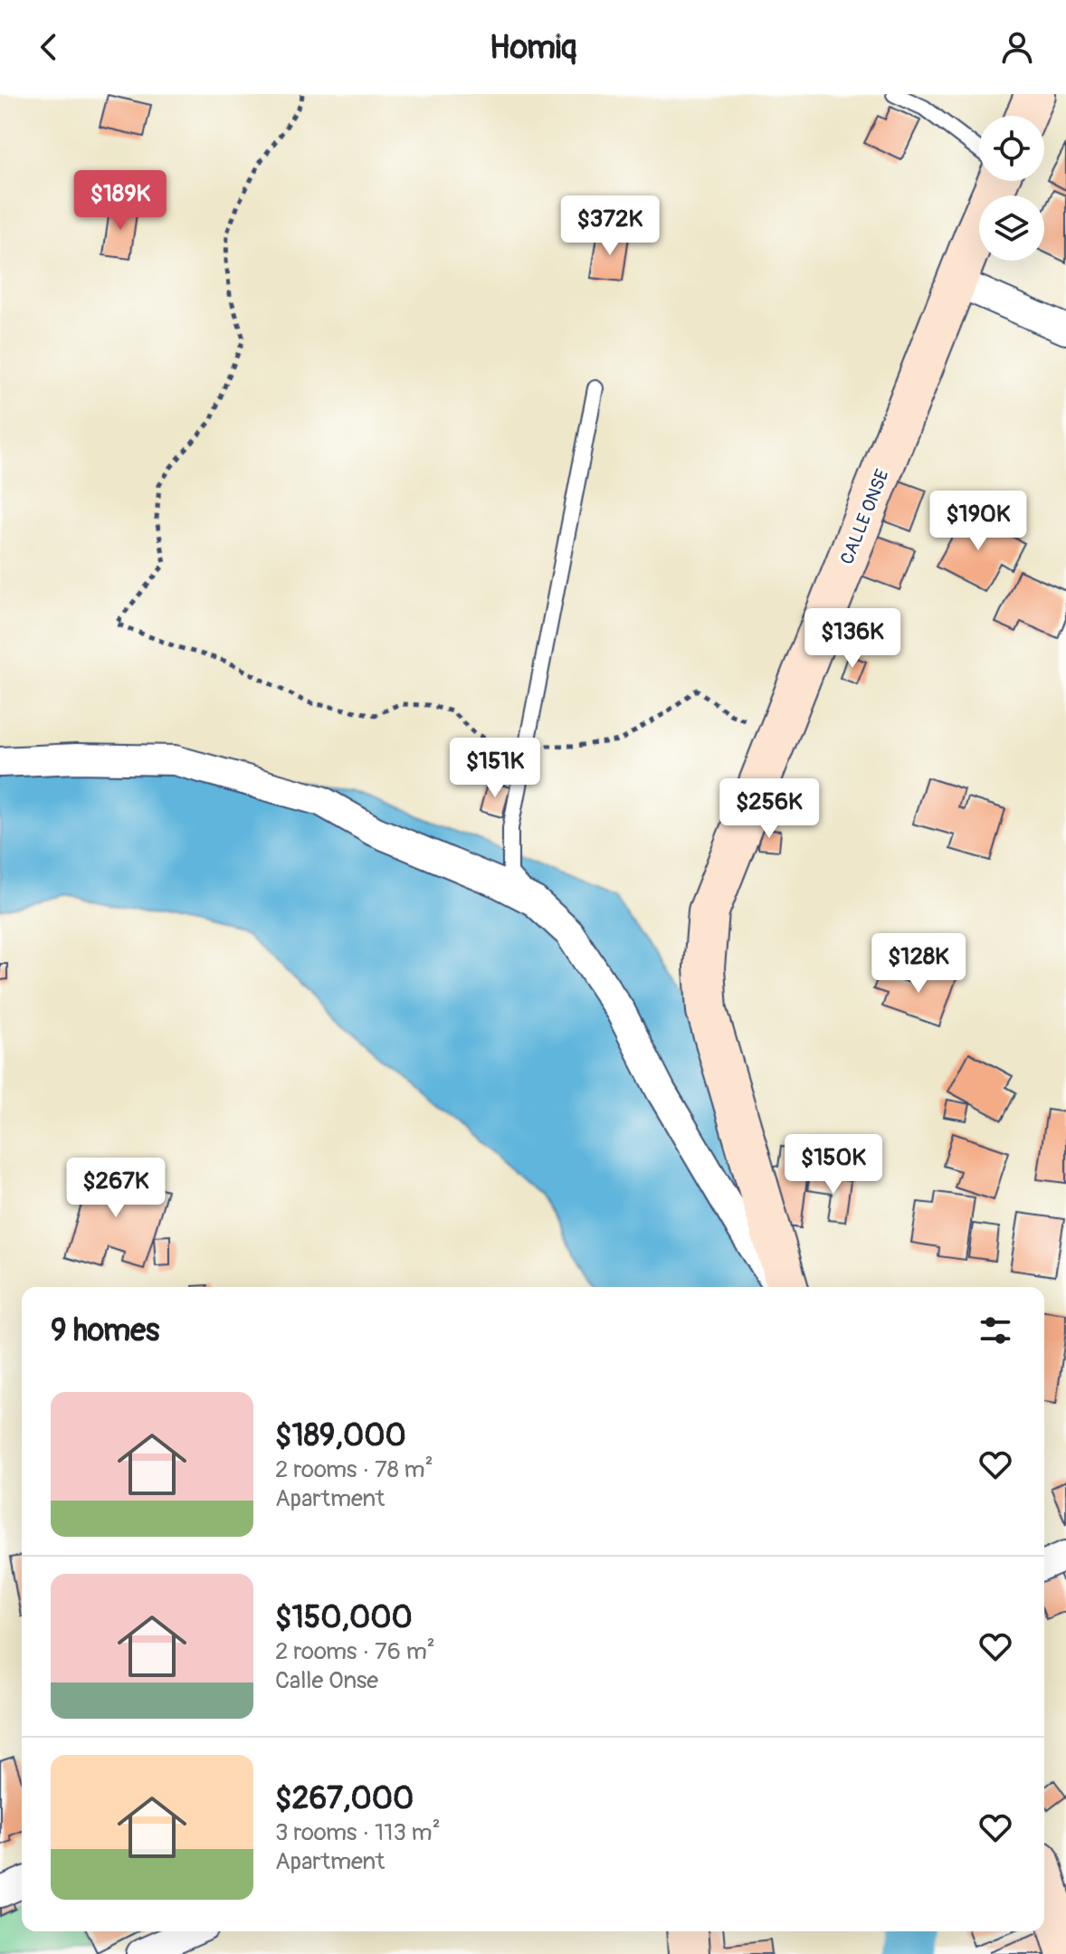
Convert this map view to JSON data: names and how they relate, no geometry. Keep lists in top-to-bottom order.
{
  "streets": {
    "street": ["CALLE ONSE"]
  },
  "page": {
    "header": "Homiq",
    "price": [
      "$189K",
      "$372K",
      "$190K",
      "$136K",
      "$151K",
      "$256K",
      "$128K",
      "$150K",
      "$267K"
    ],
    "heading": "9 homes",
    "list": [
      {
        "name": "$189,000",
        "note": "2 rooms · 78 m² · Apartment"
      },
      {
        "name": "$150,000",
        "note": "2 rooms · 76 m² · Calle Onse"
      },
      {
        "name": "$267,000",
        "note": "3 rooms · 113 m² · Apartment"
      }
    ]
  }
}
